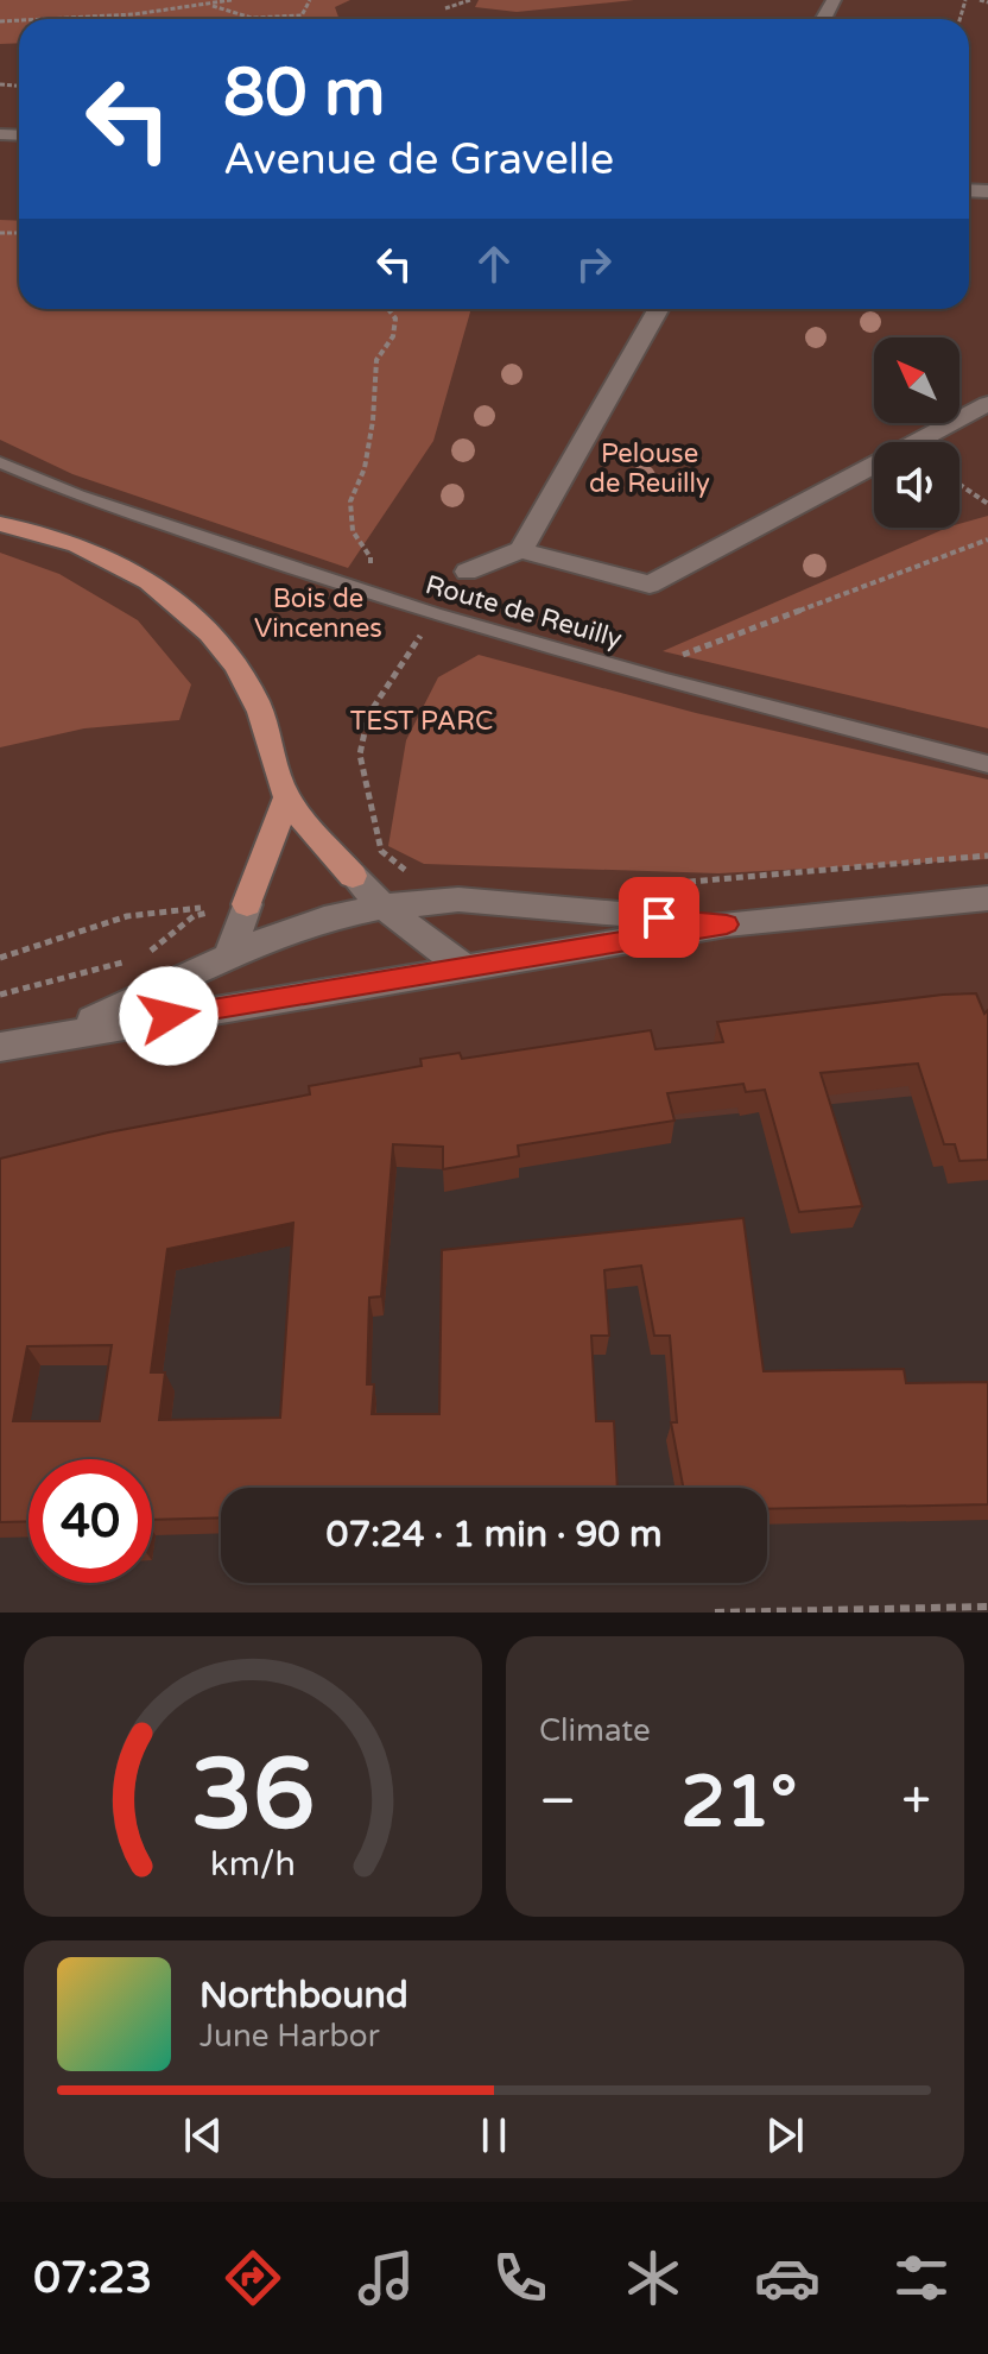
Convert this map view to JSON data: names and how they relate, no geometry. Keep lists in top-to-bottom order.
{
  "streets": {
    "lane": ["Route de Reuilly"]
  },
  "parks": ["Pelouse de Reuilly", "Bois de Vincennes", "TEST PARC"],
  "north": "top left",
  "page": {
    "turn": ["80 m", "Avenue de Gravelle"],
    "limit": "40",
    "trip": "07:24 · 1 min · 90 m",
    "tile": "Climate",
    "heat": ["−", "21°", "+"],
    "song": ["Northbound", "June Harbor"],
    "tabs": "07:23",
    "gauge": ["36", "km/h"]
  }
}
